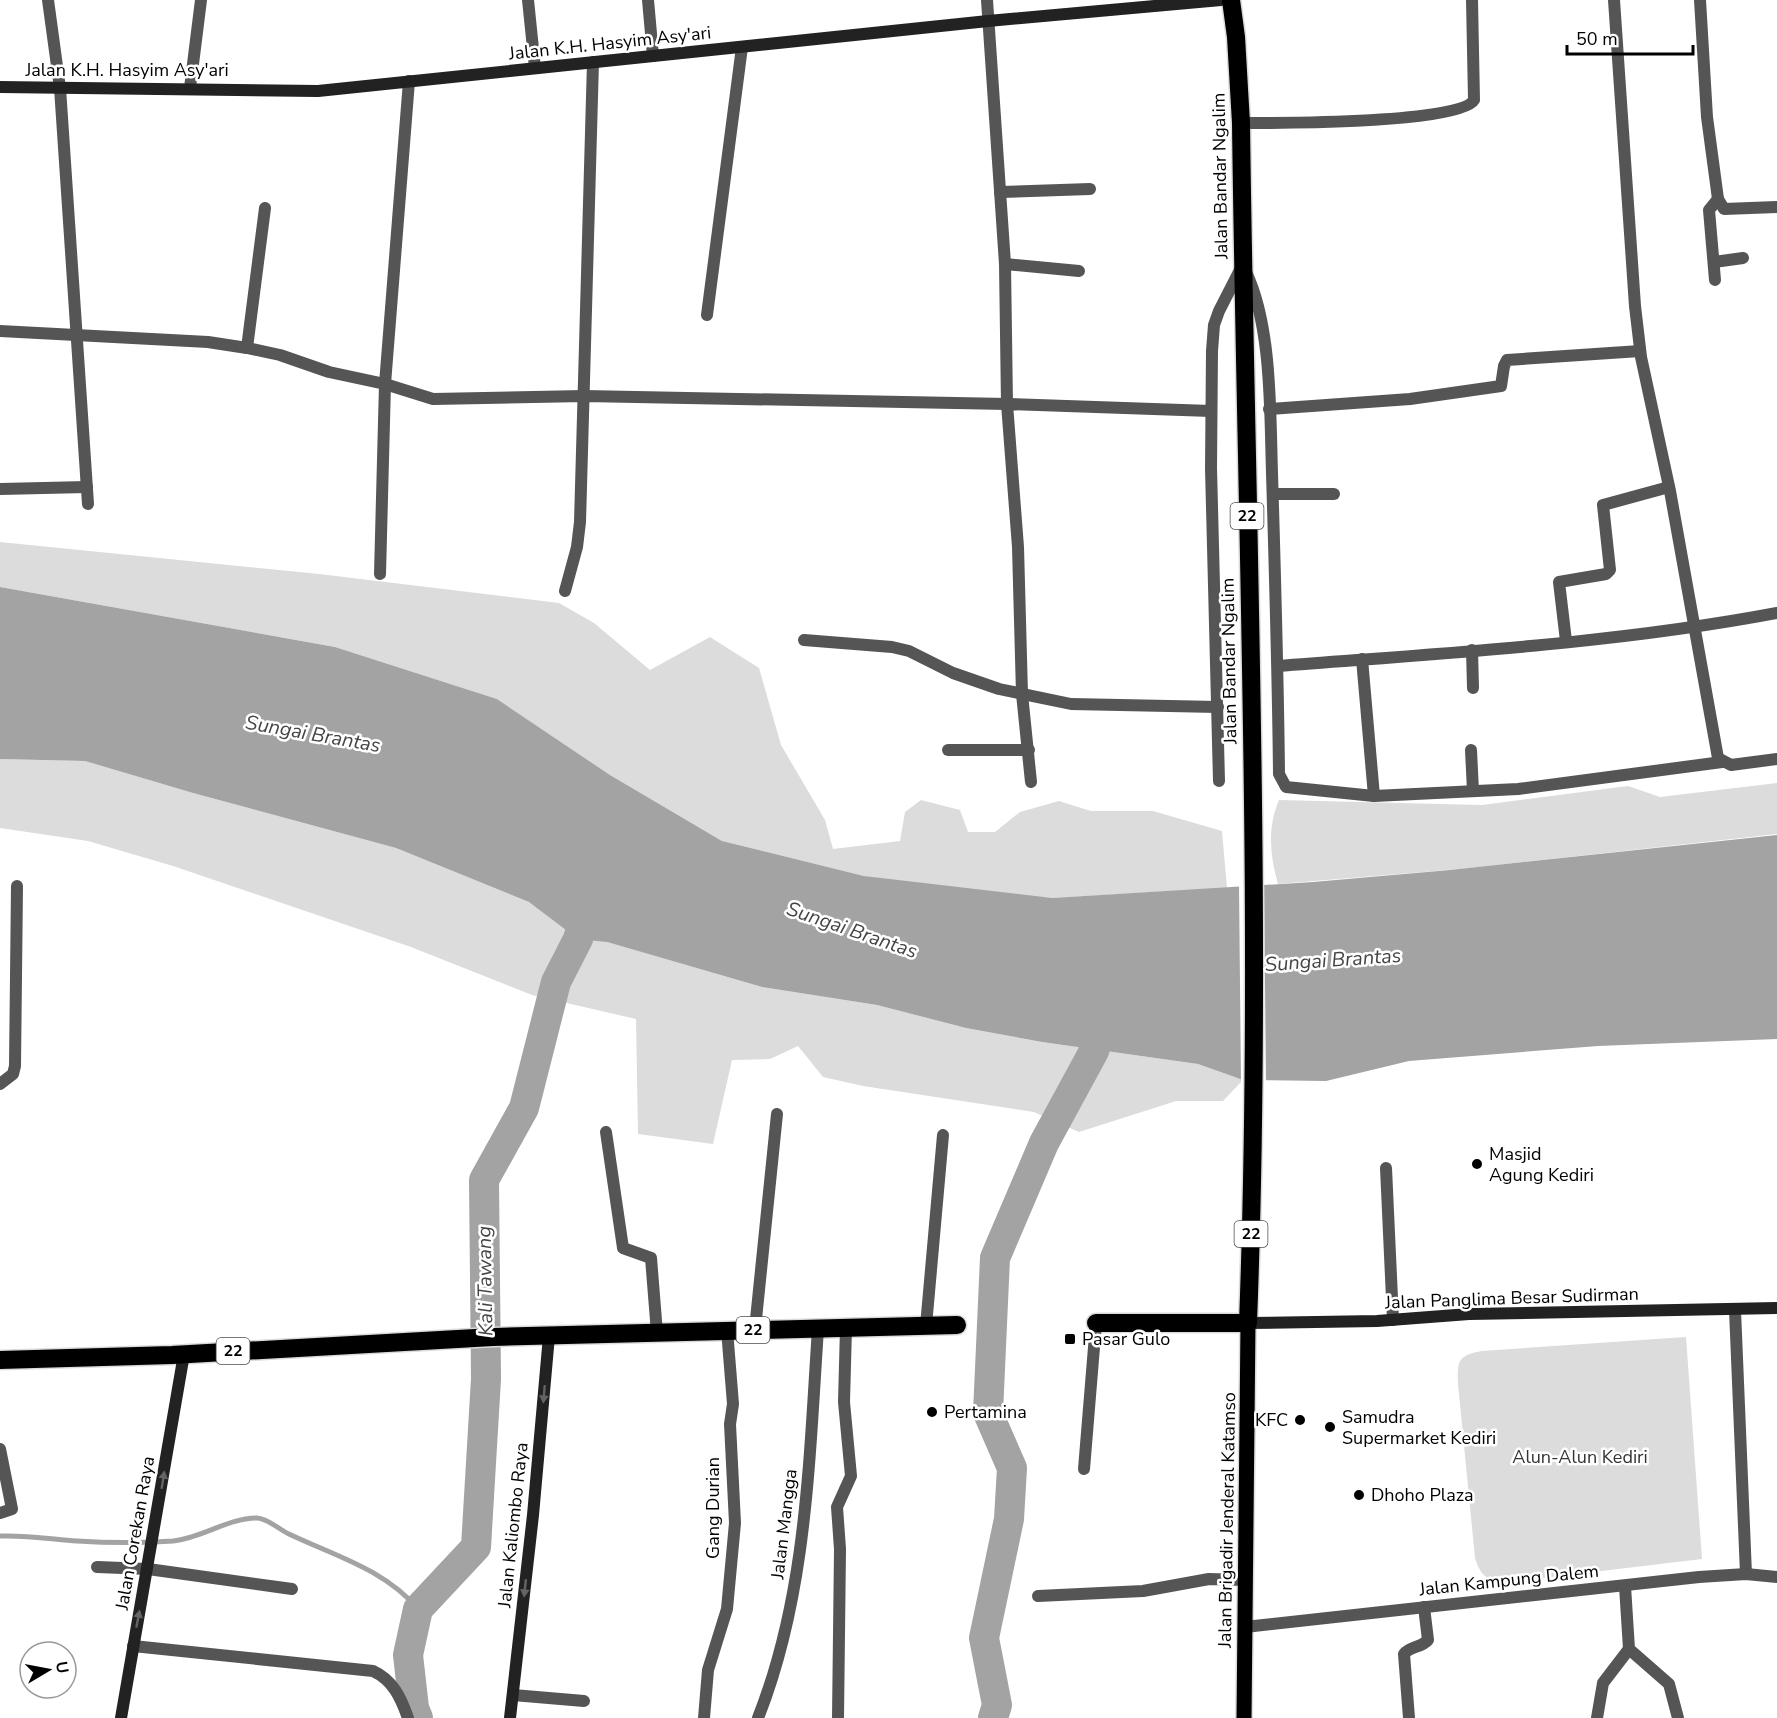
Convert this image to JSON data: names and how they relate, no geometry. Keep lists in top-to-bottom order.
{
  "streets": {
    "highway": ["Jalan Bandar Ngalim", "22"],
    "main road": ["Jalan Brigadir Jenderal Katamso"],
    "street": [
      "Jalan K.H. Hasyim Asy'ari",
      "Jalan Panglima Besar Sudirman",
      "Gang Durian",
      "Jalan Mangga",
      "Jalan Kaliombo Raya",
      "Jalan Corekan Raya",
      "Jalan Kampung Dalem"
    ]
  },
  "crossings": [
    ["Jalan Bandar Ngalim", "Jalan Panglima Besar Sudirman"],
    ["Jalan Bandar Ngalim", "Jalan Brigadir Jenderal Katamso"],
    ["22", "Gang Durian"],
    ["22", "Jalan Mangga"],
    ["22", "Jalan Kaliombo Raya"],
    ["22", "Jalan Corekan Raya"],
    ["Jalan Panglima Besar Sudirman", "Jalan Brigadir Jenderal Katamso"],
    ["Jalan Brigadir Jenderal Katamso", "Jalan Kampung Dalem"]
  ],
  "one_way": ["Jalan Kaliombo Raya", "Jalan Corekan Raya"],
  "water": ["Sungai Brantas", "Kali Tawang"],
  "parks": ["Alun-Alun Kediri"],
  "places": {
    "other": [
      "Masjid Agung Kediri",
      "Pertamina",
      "KFC",
      "Samudra Supermarket Kediri",
      "Dhoho Plaza"
    ],
    "transit": ["Pasar Gulo"]
  },
  "scale_bar": "50 m",
  "north": "right"
}
